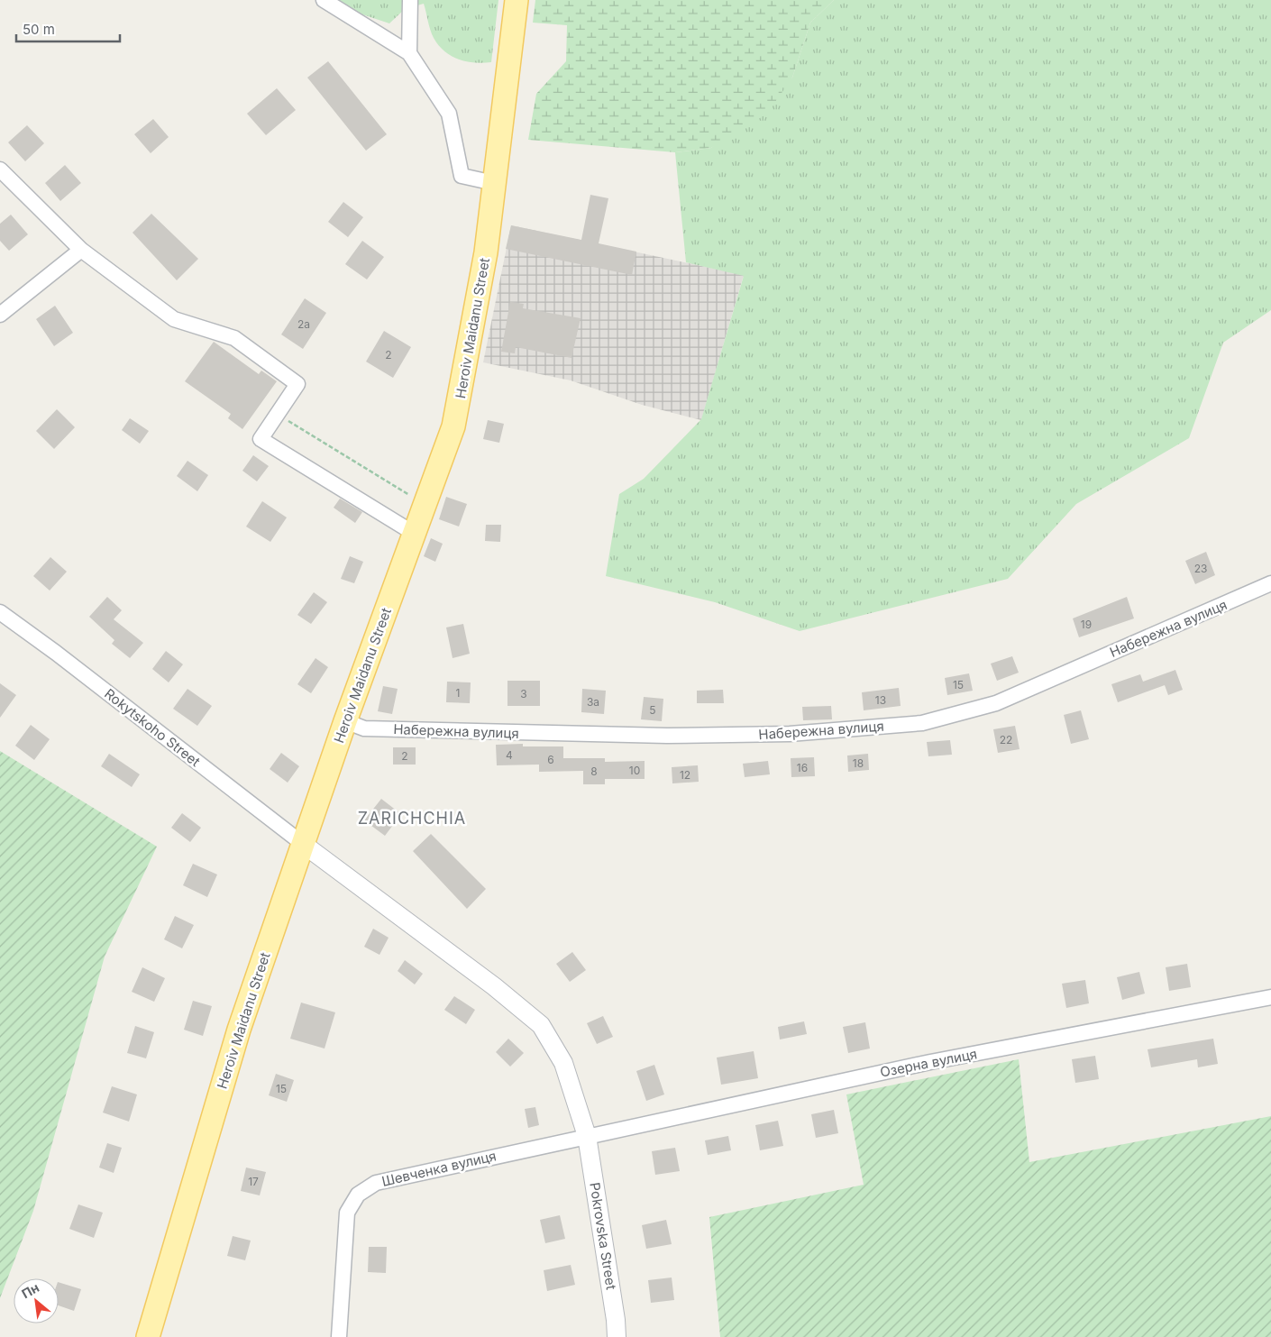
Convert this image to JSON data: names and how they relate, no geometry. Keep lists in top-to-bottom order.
{
  "streets": {
    "main road": ["Heroiv Maidanu Street"],
    "street": [
      "Набережна вулиця",
      "Rokytskoho Street",
      "Озерна вулиця",
      "Шевченка вулиця",
      "Pokrovska Street"
    ]
  },
  "crossings": [
    ["Heroiv Maidanu Street", "Набережна вулиця"],
    ["Heroiv Maidanu Street", "Rokytskoho Street"],
    ["Heroiv Maidanu Street", "Pokrovska Street"],
    ["Rokytskoho Street", "Pokrovska Street"],
    ["Озерна вулиця", "Шевченка вулиця"],
    ["Озерна вулиця", "Pokrovska Street"],
    ["Шевченка вулиця", "Pokrovska Street"]
  ],
  "districts": ["ZARICHCHIA"],
  "house_numbers": [
    "2а",
    "2",
    "23",
    "19",
    "15",
    "1",
    "3",
    "13",
    "3а",
    "5",
    "22",
    "4",
    "2",
    "6",
    "18",
    "16",
    "10",
    "8",
    "12",
    "15",
    "17"
  ],
  "scale_bar": "50 m",
  "north": "top left"
}
